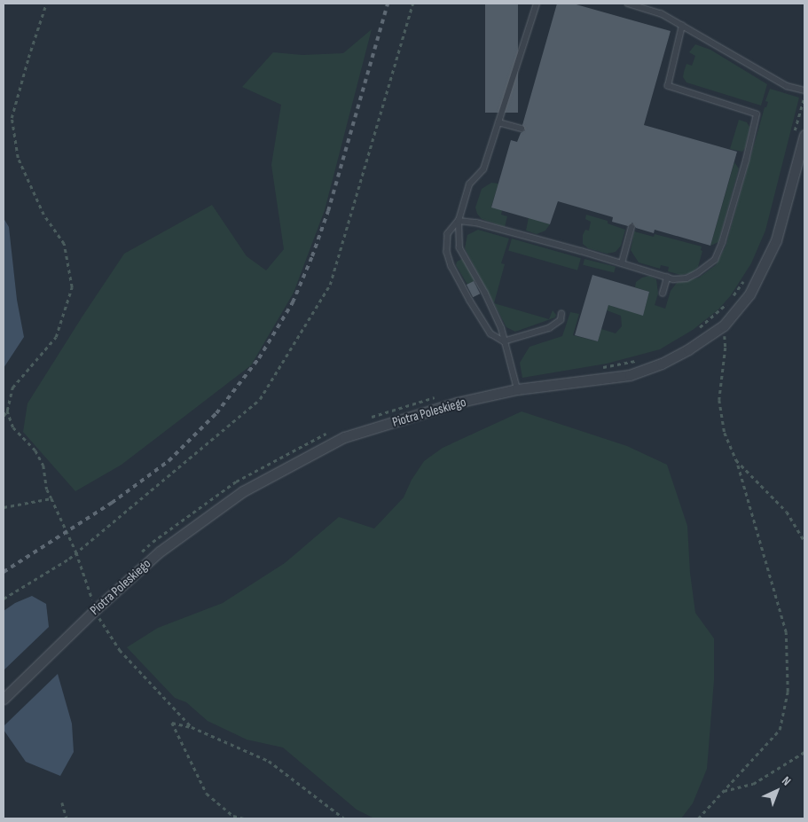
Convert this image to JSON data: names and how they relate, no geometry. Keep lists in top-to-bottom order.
{
  "streets": {
    "street": ["Piotra Poleskiego"]
  },
  "north": "top right"
}
